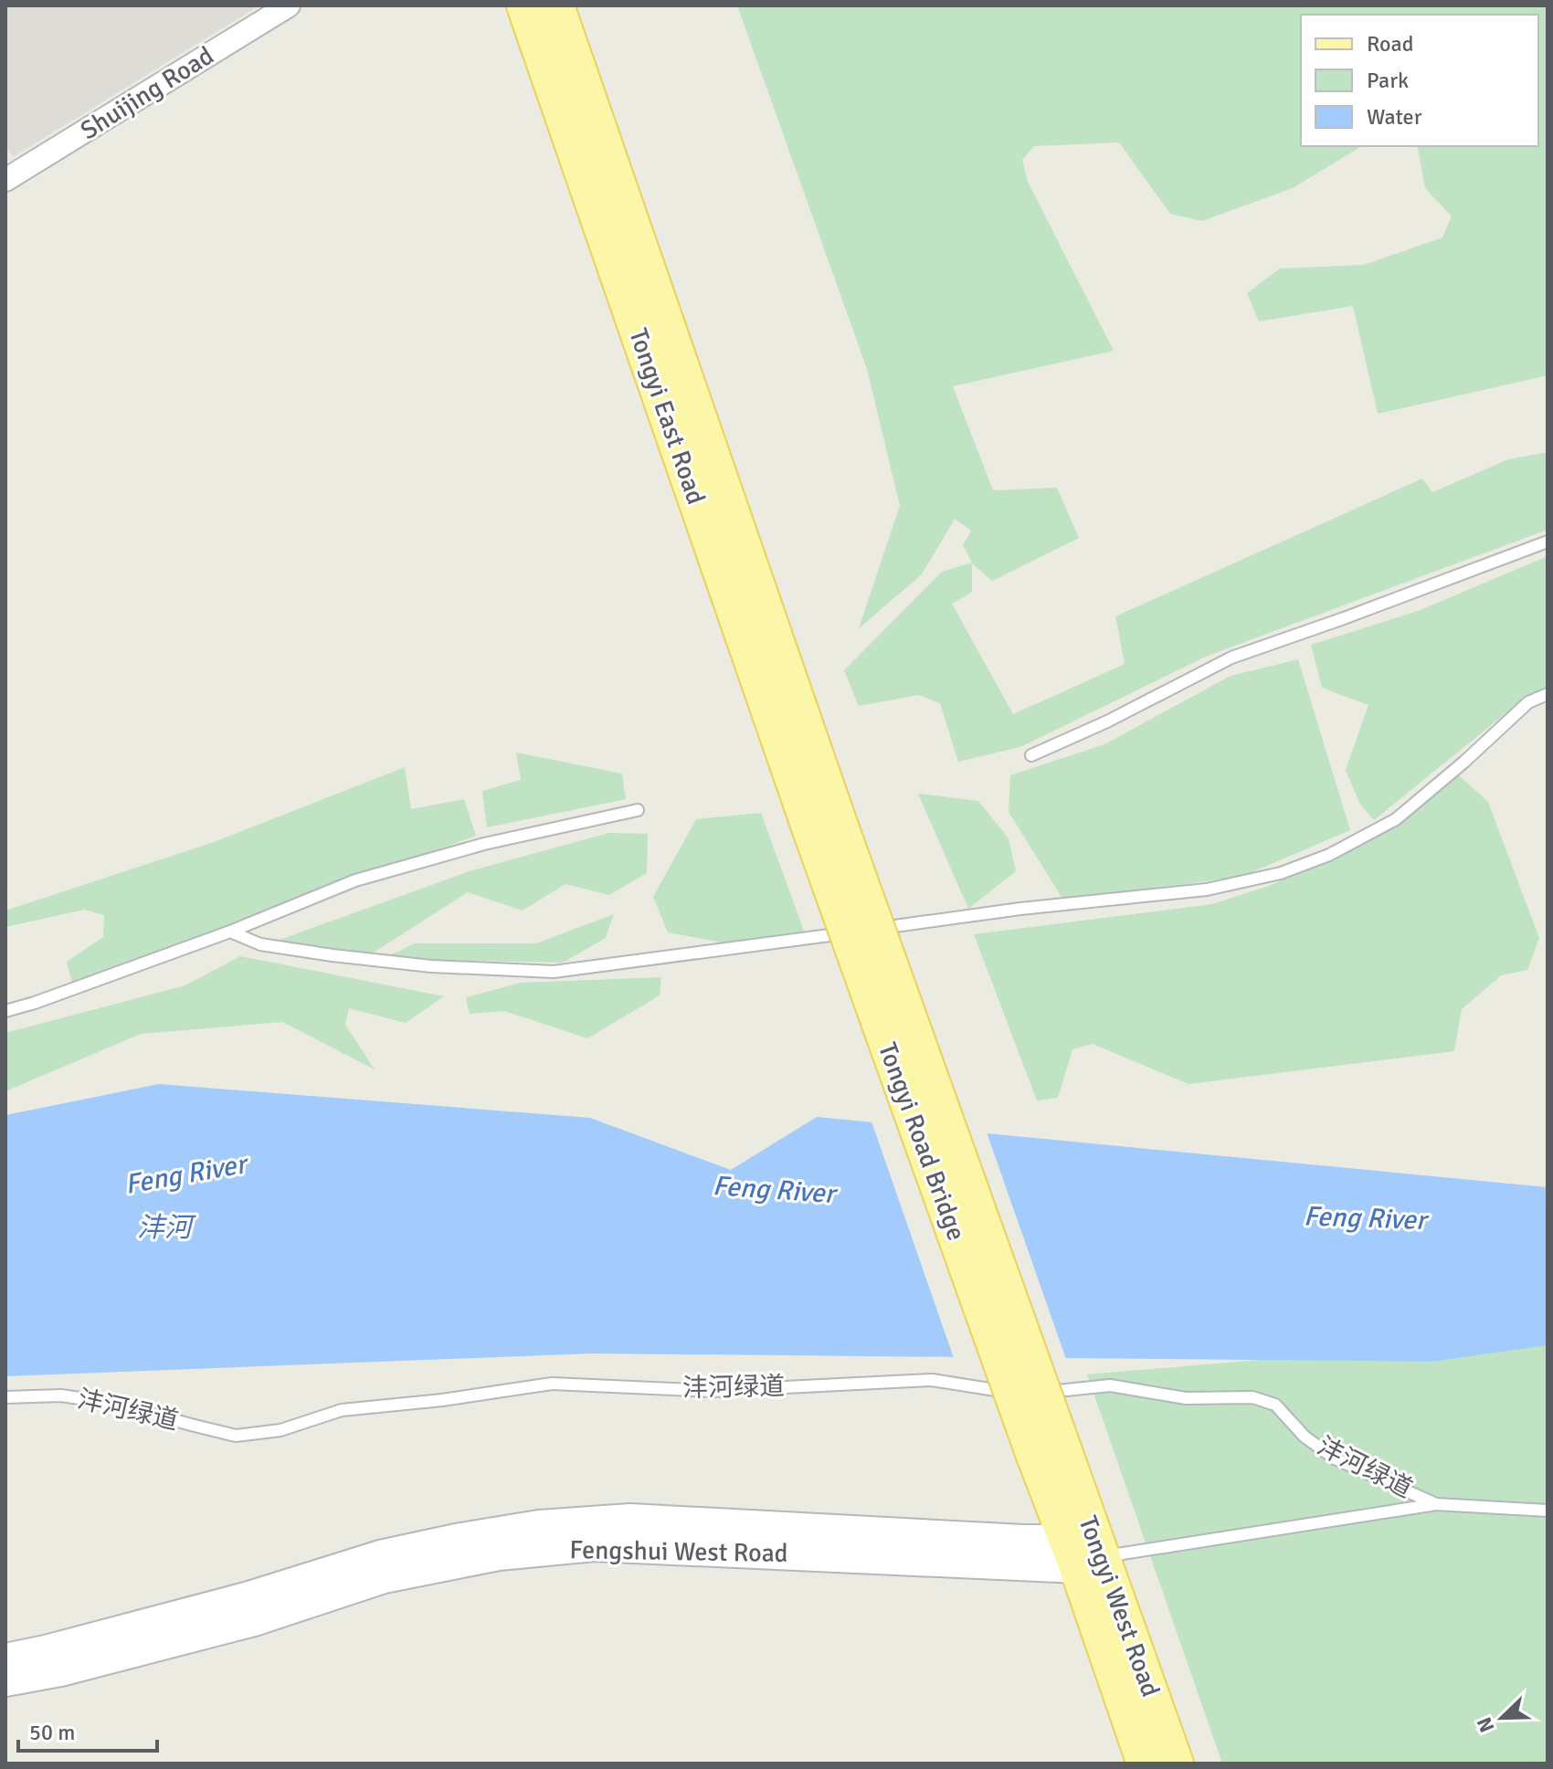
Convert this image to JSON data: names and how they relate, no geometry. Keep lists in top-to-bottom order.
{
  "streets": {
    "main road": ["Tongyi East Road", "Tongyi Road Bridge", "Tongyi West Road"],
    "street": ["Shuijing Road", "Fengshui West Road"],
    "lane": ["沣河绿道"]
  },
  "crossings": [
    ["Tongyi East Road", "Tongyi Road Bridge"],
    ["Tongyi Road Bridge", "Tongyi West Road"],
    ["Fengshui West Road", "Tongyi West Road"]
  ],
  "water": ["Feng River", "沣河"],
  "legend": ["Road", "Park", "Water"],
  "scale_bar": "50 m",
  "north": "bottom left"
}
